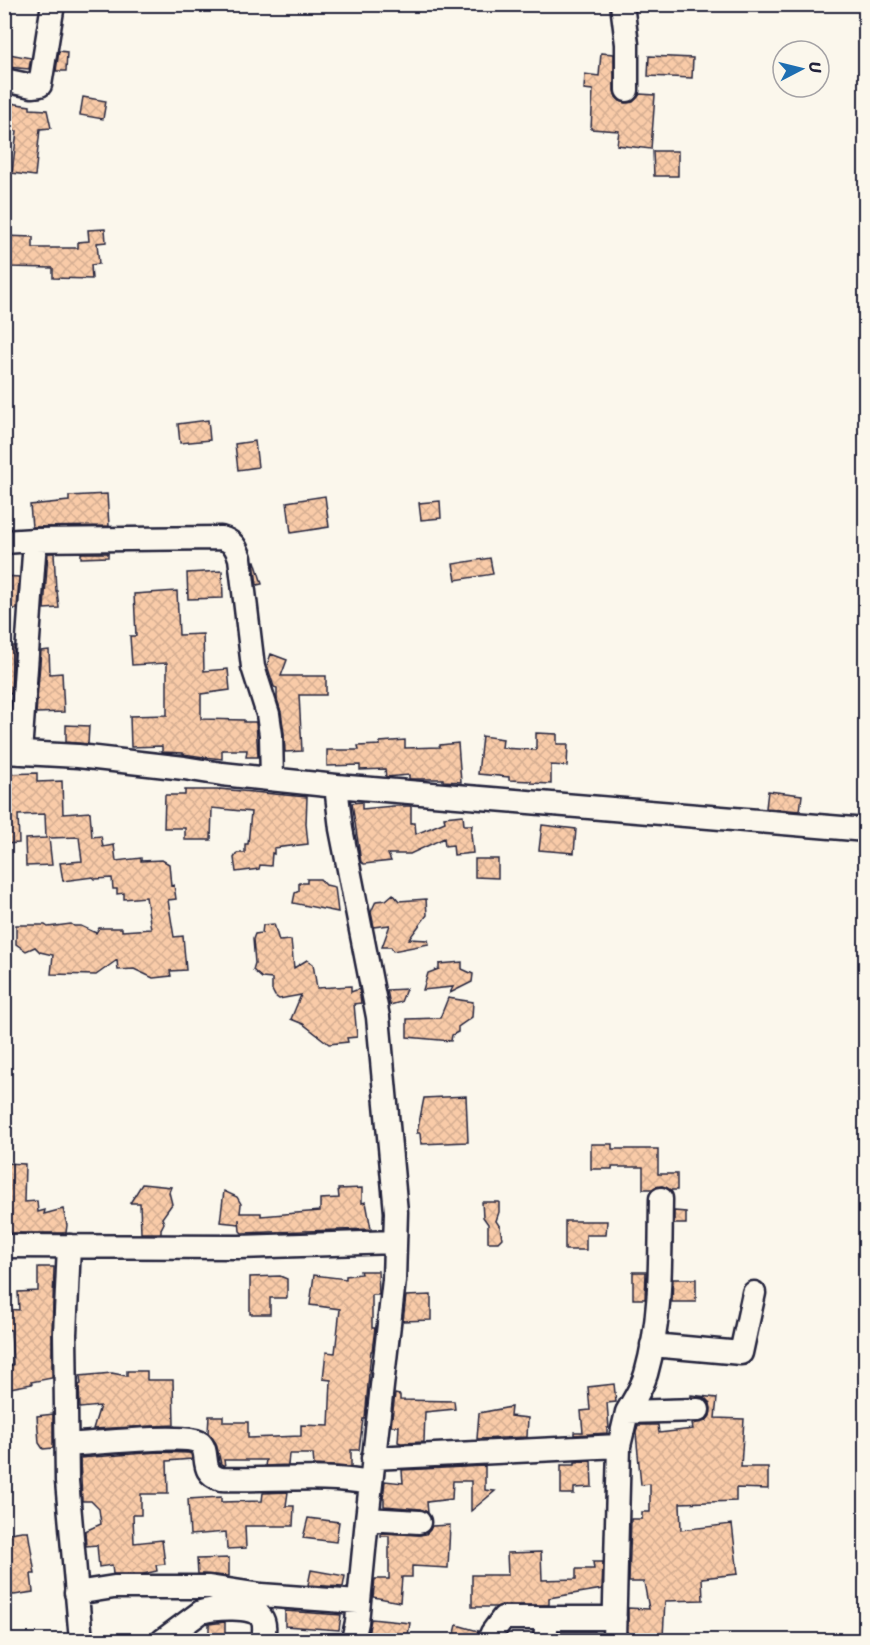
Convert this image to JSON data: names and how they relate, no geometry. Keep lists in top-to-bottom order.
{
  "north": "right"
}
